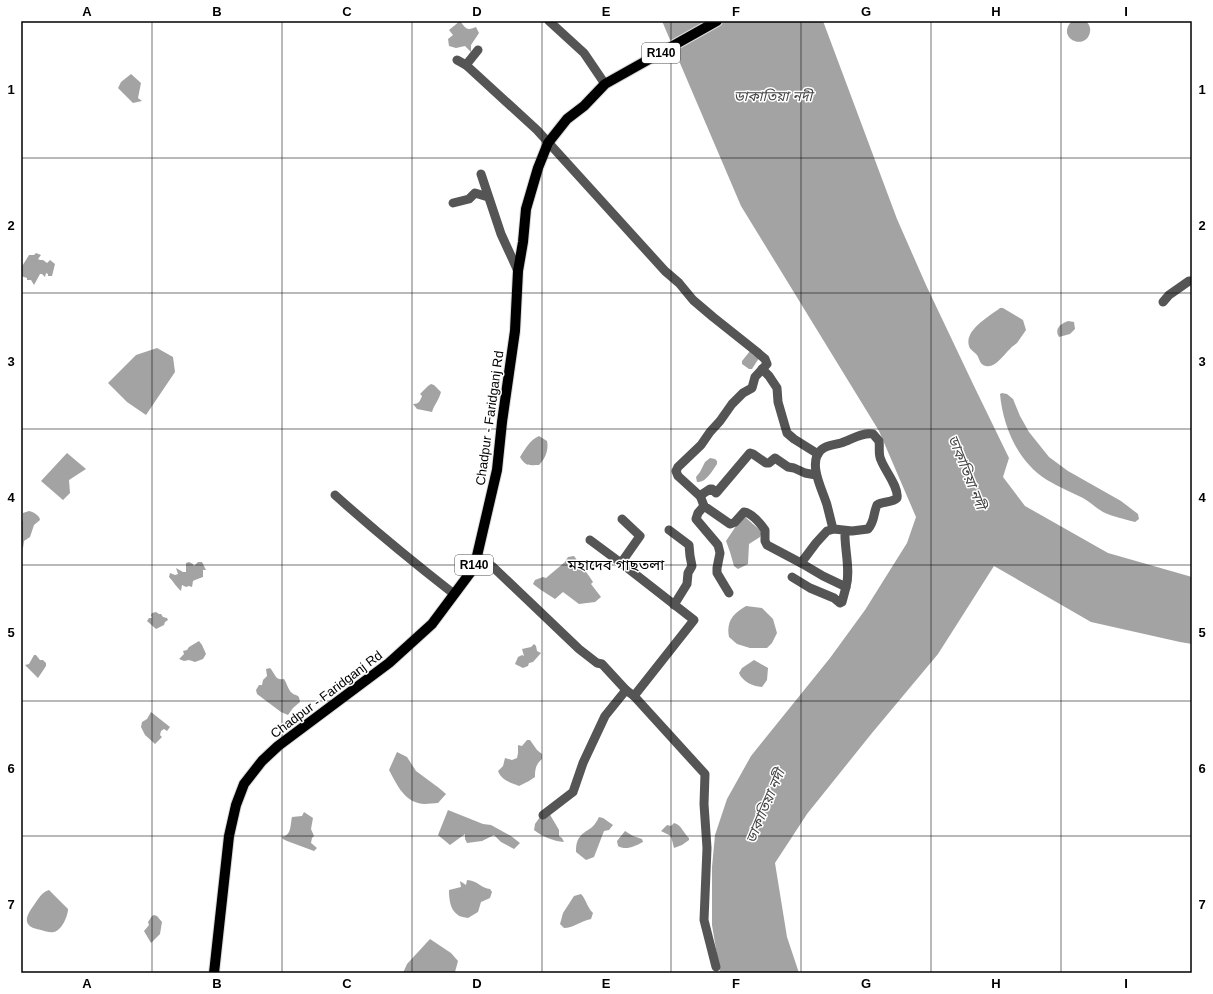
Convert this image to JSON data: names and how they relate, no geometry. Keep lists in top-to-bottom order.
{
  "streets": {
    "main road": ["R140", "Chadpur - Faridganj Rd"]
  },
  "districts": ["মহাদেব গাছতলা"],
  "water": ["ডাকাতিয়া নদী"],
  "grid": {
    "columns": [
      "A",
      "B",
      "C",
      "D",
      "E",
      "F",
      "G",
      "H",
      "I"
    ],
    "rows": [
      "1",
      "2",
      "3",
      "4",
      "5",
      "6",
      "7"
    ]
  }
}
